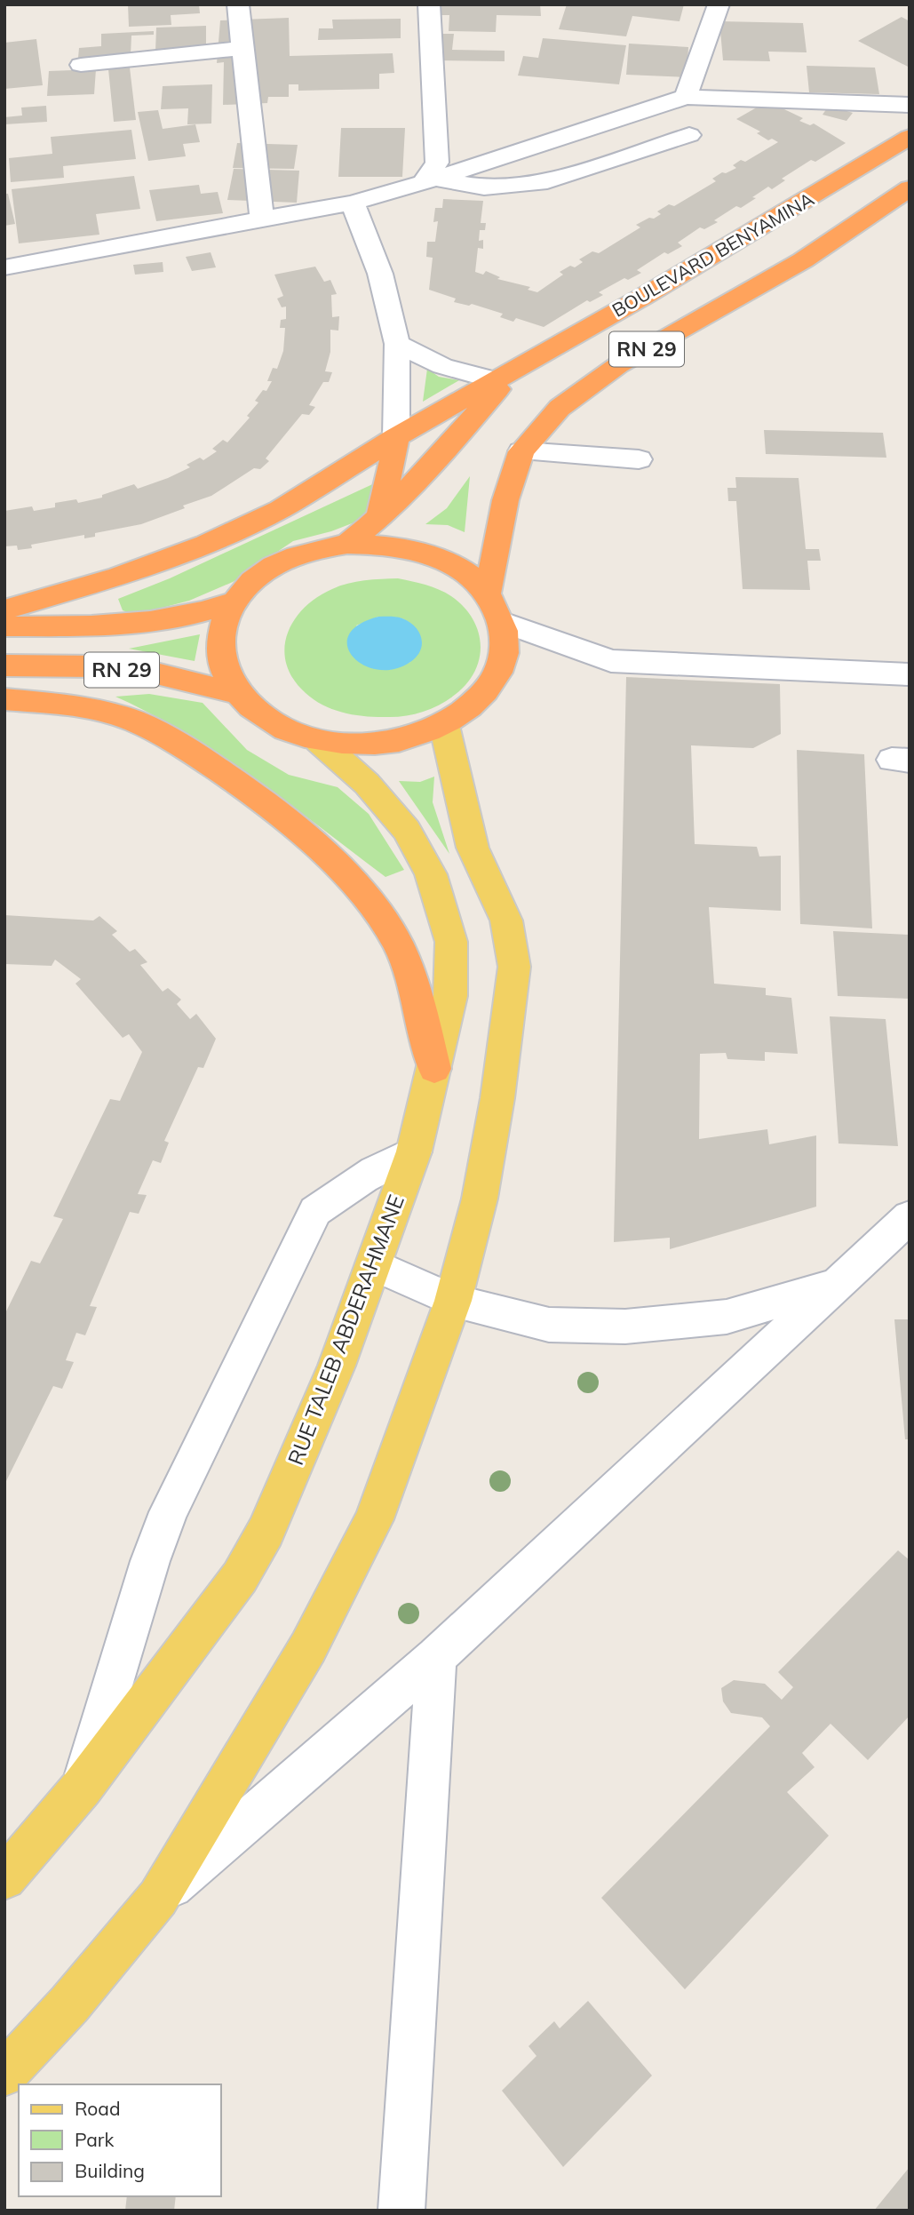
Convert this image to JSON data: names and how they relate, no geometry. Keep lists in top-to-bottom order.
{
  "streets": {
    "highway": ["BOULEVARD BENYAMINA", "RN 29"],
    "main road": ["RUE TALEB ABDERAHMANE"]
  },
  "crossings": [
    ["BOULEVARD BENYAMINA", "RN 29"]
  ],
  "legend": ["Road", "Park", "Building"]
}
